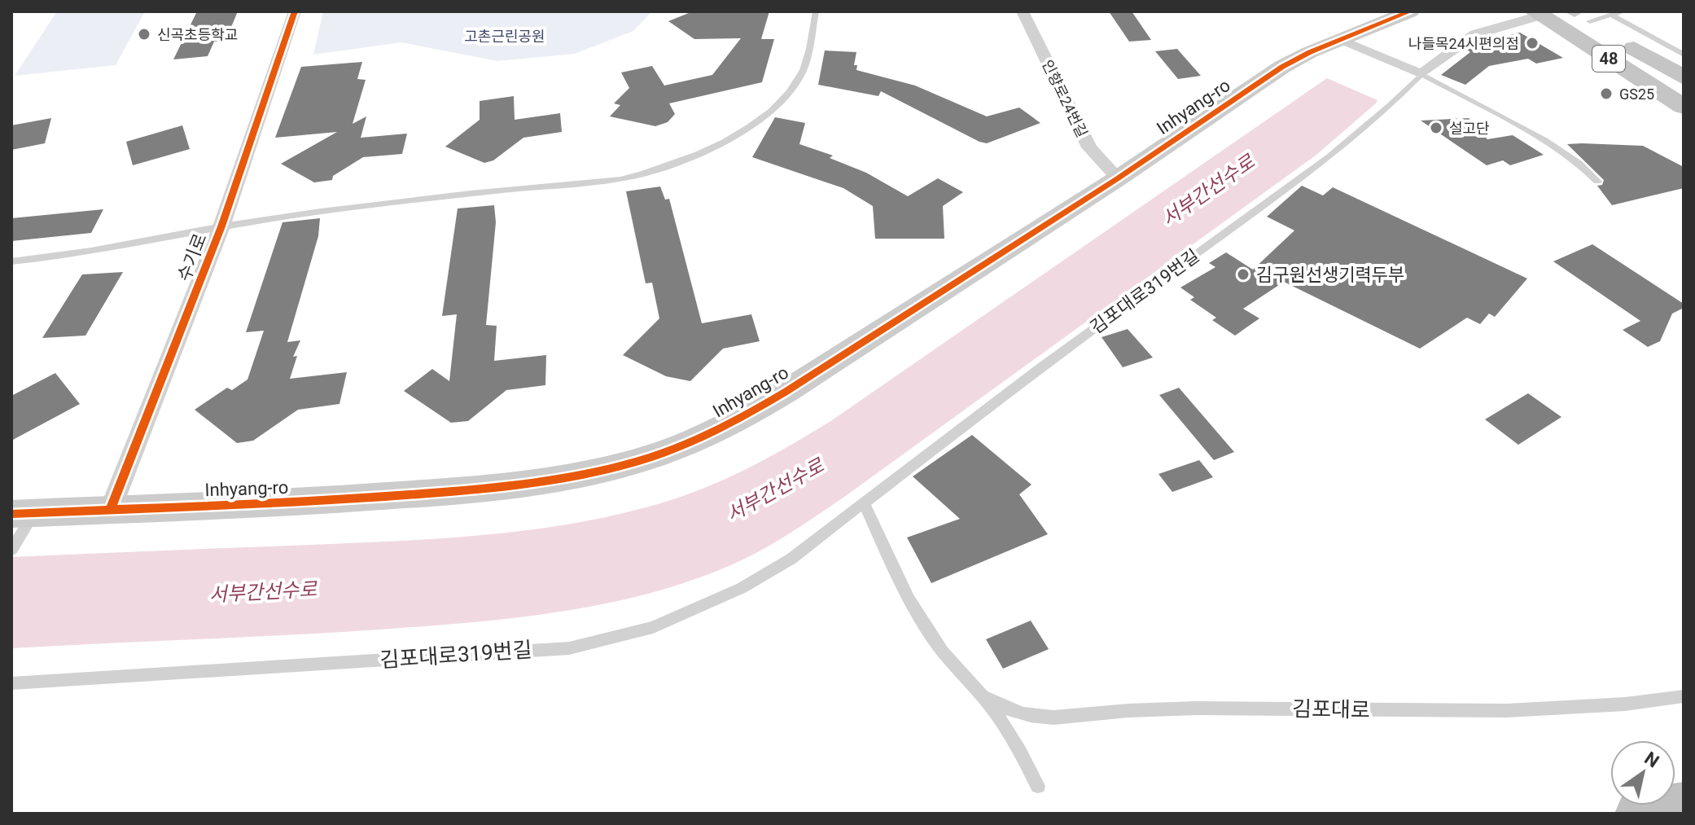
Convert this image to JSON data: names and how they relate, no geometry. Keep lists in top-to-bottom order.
{
  "streets": {
    "main road": ["48"],
    "street": [
      "인향로24번길",
      "Inhyang-ro",
      "수기로",
      "김포대로319번길"
    ],
    "lane": ["김포대로"]
  },
  "crossings": [
    ["48", "김포대로319번길"],
    ["인향로24번길", "Inhyang-ro"],
    ["Inhyang-ro", "수기로"]
  ],
  "water": ["서부간선수로"],
  "parks": ["고촌근린공원"],
  "places": [
    "신곡초등학교",
    "나들목24시편의점",
    "GS25",
    "설고단",
    "김구원선생기력두부"
  ],
  "north": "top right"
}
